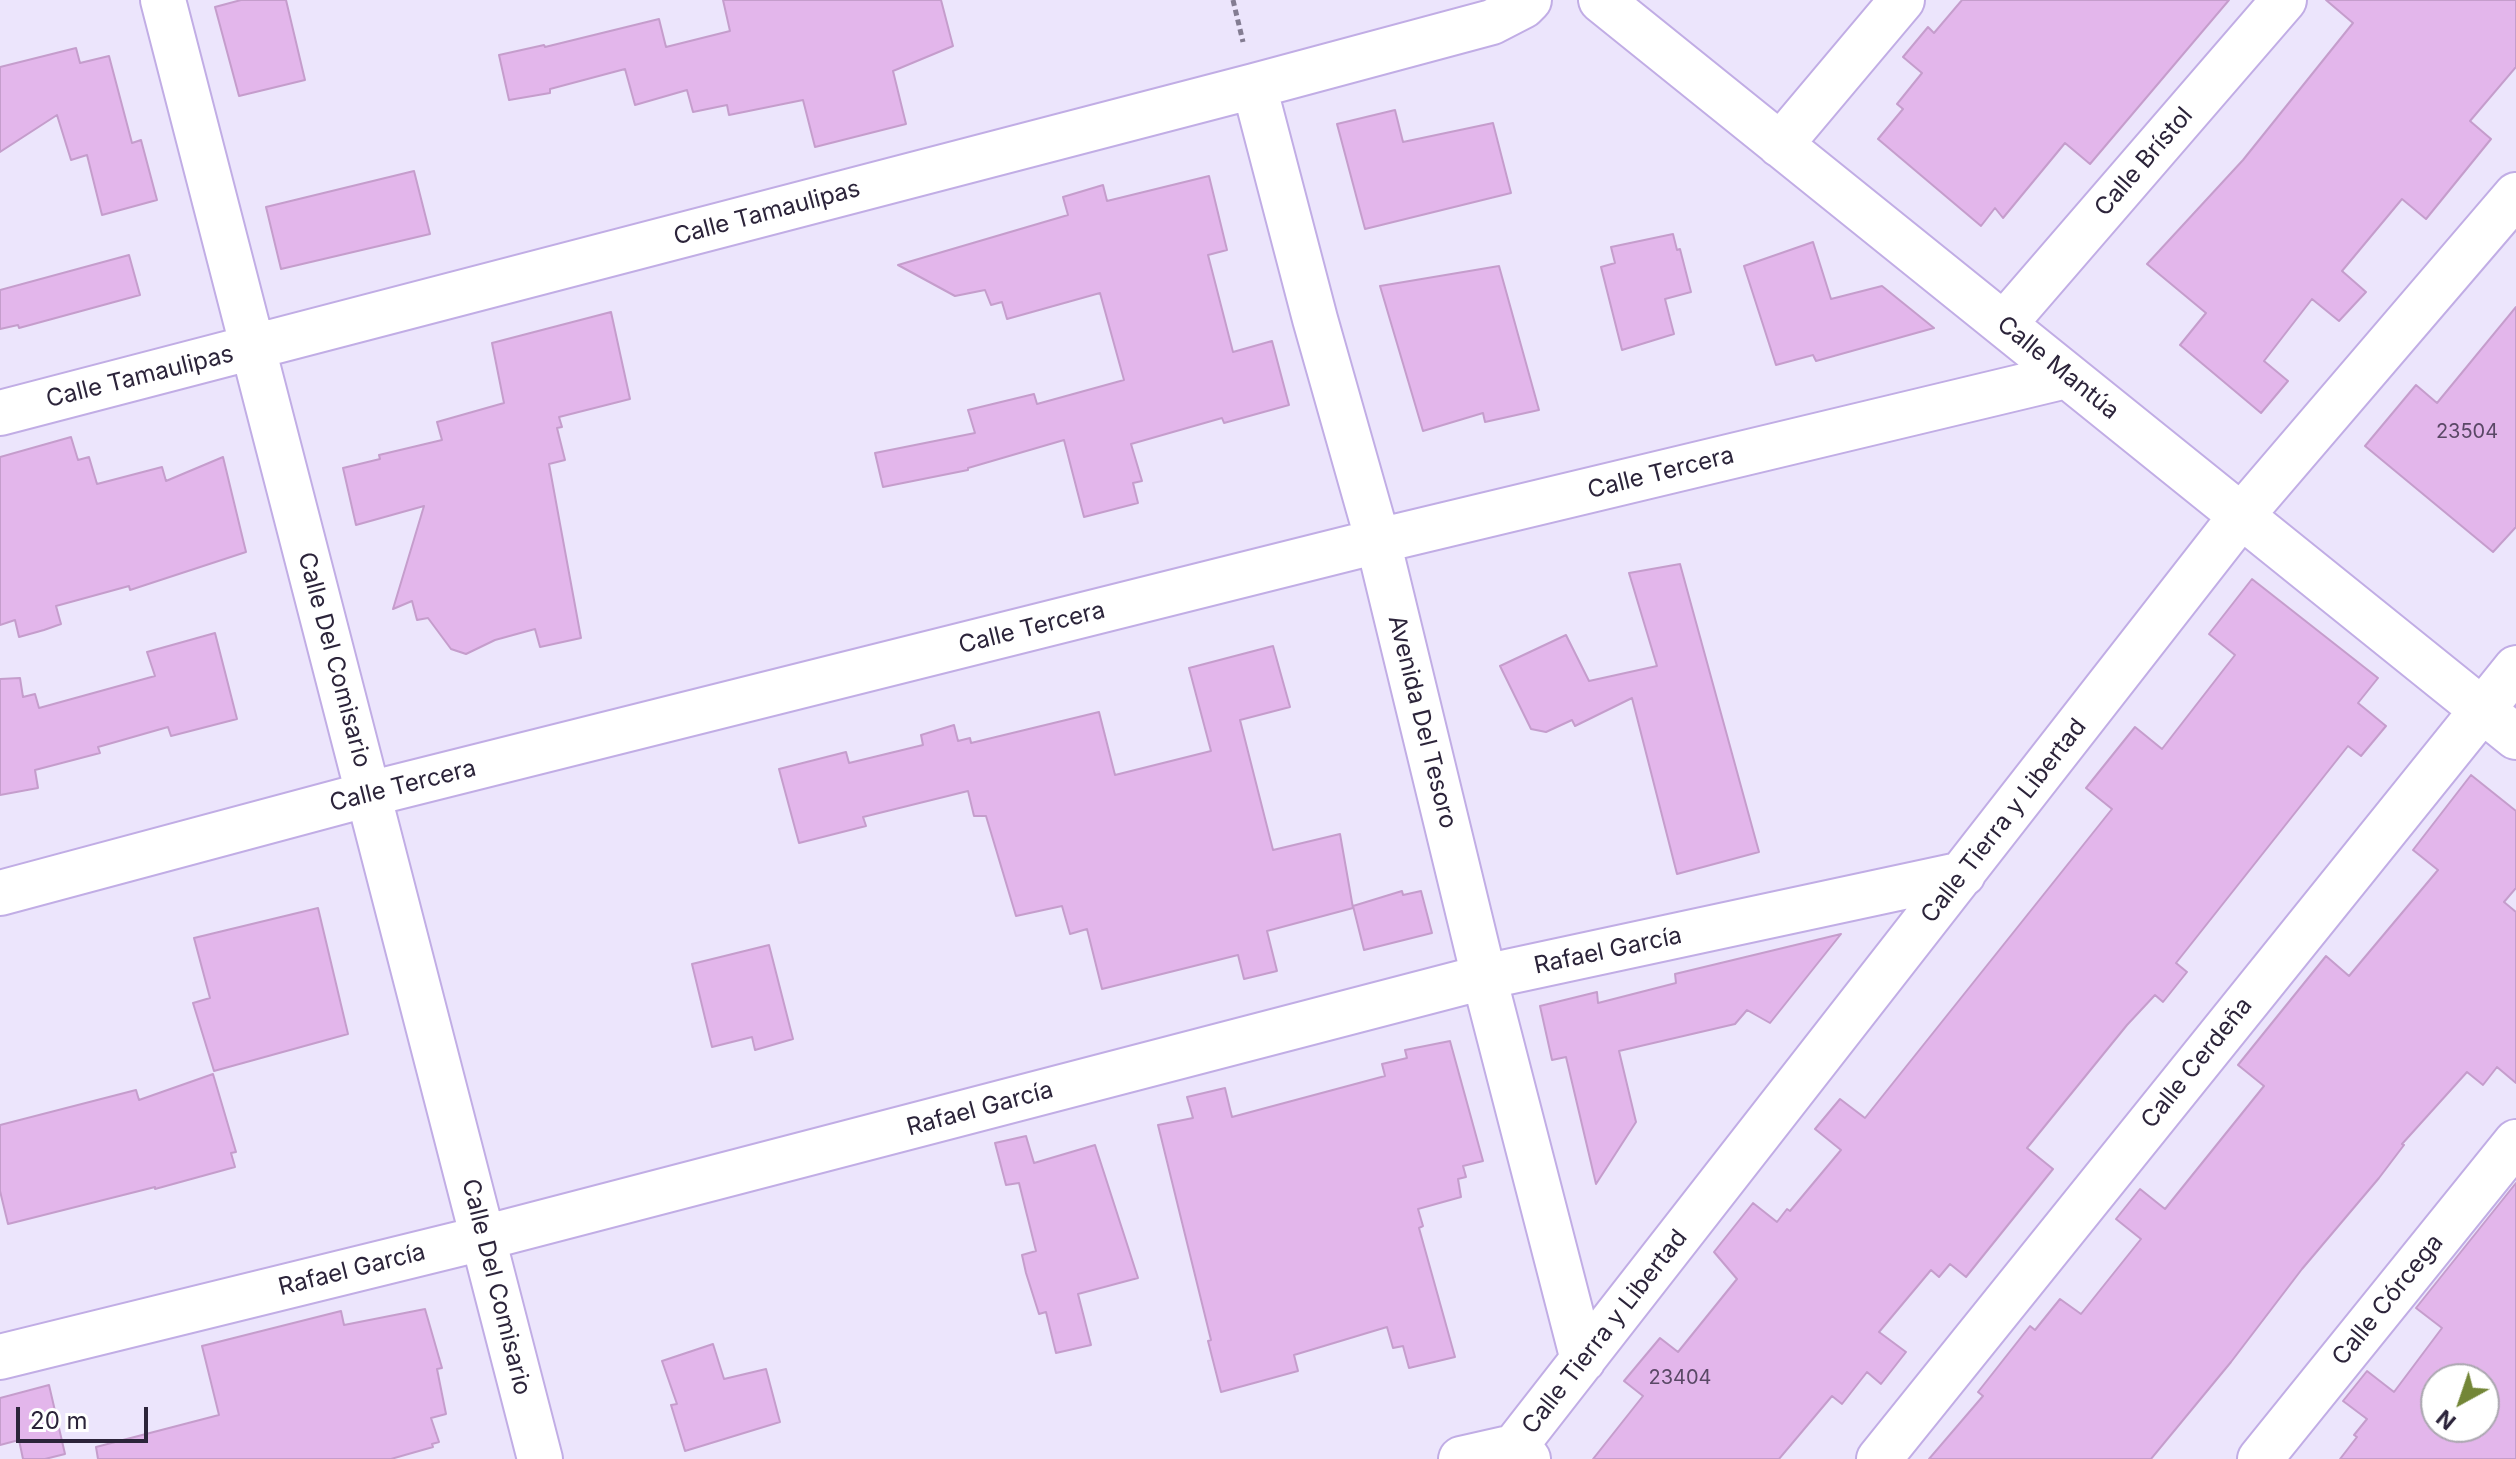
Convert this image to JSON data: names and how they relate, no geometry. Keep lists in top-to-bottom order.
{
  "streets": {
    "street": [
      "Calle Brístol",
      "Calle Tamaulipas",
      "Calle Mantúa",
      "Calle Tercera",
      "Calle Del Comisario",
      "Avenida Del Tesoro",
      "Calle Tierra y Libertad",
      "Rafael García",
      "Calle Cerdeña",
      "Calle Córcega"
    ]
  },
  "crossings": [
    ["Calle Brístol", "Calle Mantúa"],
    ["Calle Tamaulipas", "Calle Del Comisario"],
    ["Calle Tamaulipas", "Avenida Del Tesoro"],
    ["Calle Mantúa", "Calle Tercera"],
    ["Calle Mantúa", "Calle Tierra y Libertad"],
    ["Calle Mantúa", "Calle Cerdeña"],
    ["Calle Tercera", "Calle Del Comisario"],
    ["Calle Tercera", "Avenida Del Tesoro"],
    ["Calle Del Comisario", "Rafael García"],
    ["Avenida Del Tesoro", "Calle Tierra y Libertad"],
    ["Avenida Del Tesoro", "Rafael García"],
    ["Calle Tierra y Libertad", "Rafael García"]
  ],
  "house_numbers": ["23504", "23404"],
  "scale_bar": "20 m",
  "north": "bottom left"
}
